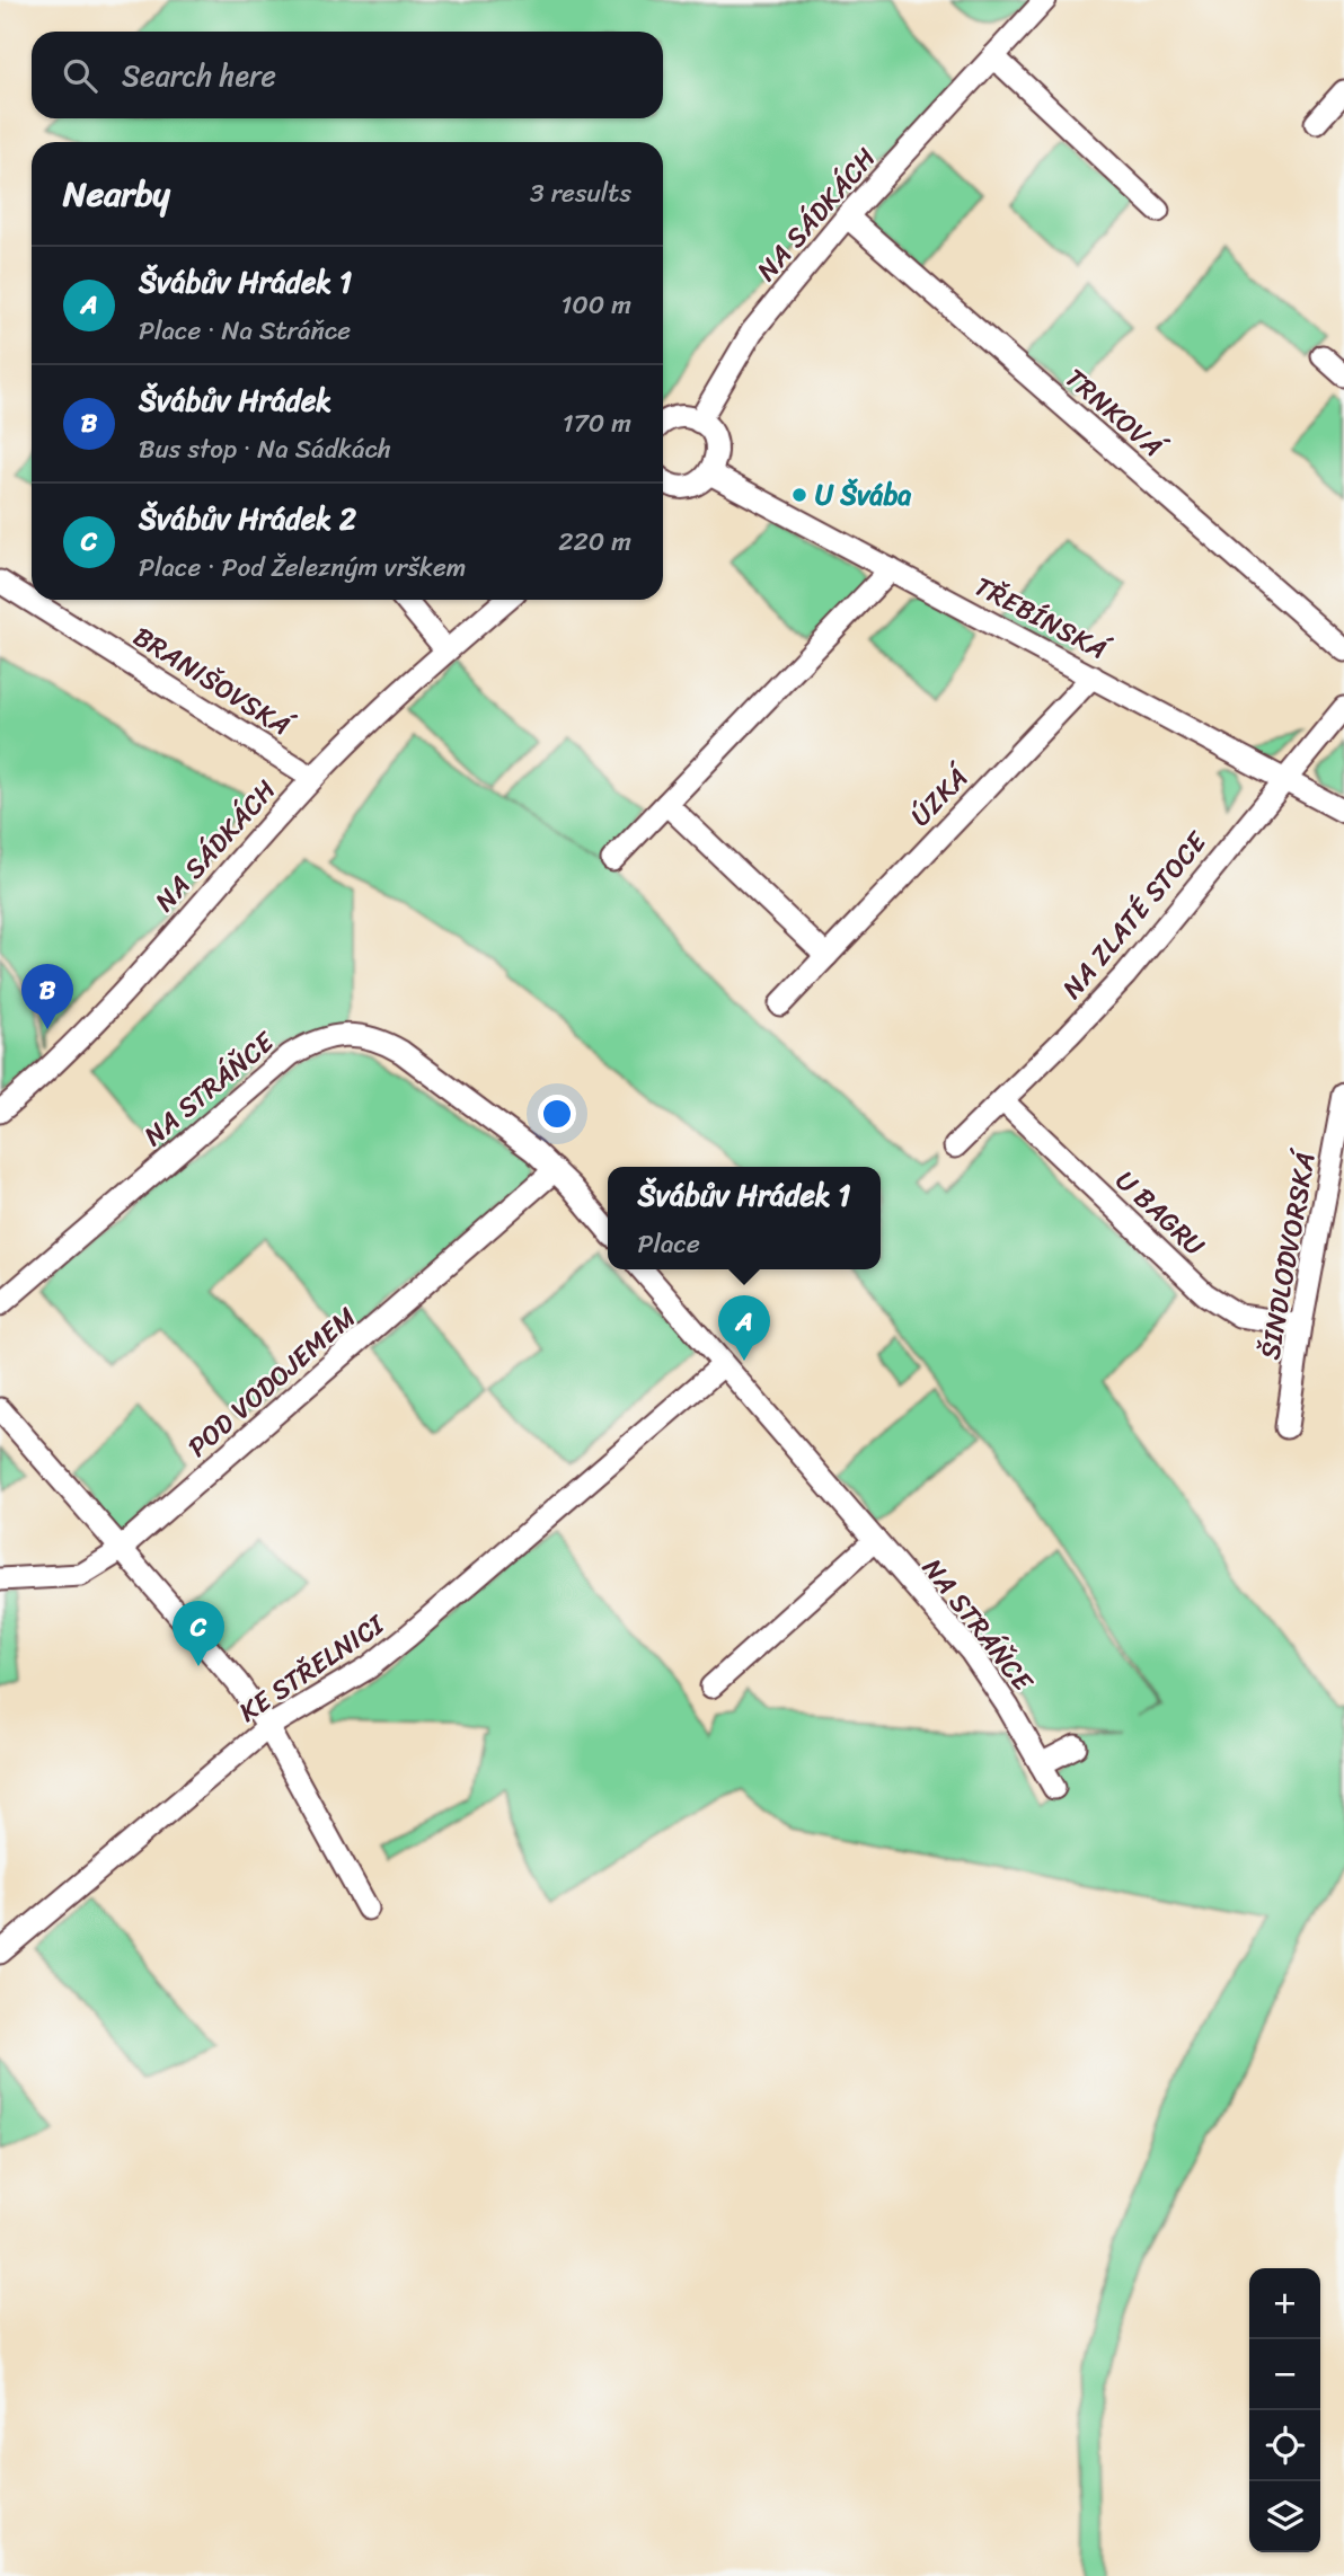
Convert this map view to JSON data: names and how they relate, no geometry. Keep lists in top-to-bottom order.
{
  "streets": {
    "street": [
      "NA SÁDKÁCH",
      "TRNKOVÁ",
      "TŘEBÍNSKÁ",
      "BRANIŠOVSKÁ",
      "ÚZKÁ",
      "NA ZLATÉ STOCE",
      "NA STRÁŇCE",
      "U BAGRU",
      "ŠINDLODVORSKÁ",
      "POD VODOJEMEM",
      "KE STŘELNICI"
    ]
  },
  "crossings": [
    ["NA SÁDKÁCH", "TRNKOVÁ"],
    ["NA SÁDKÁCH", "BRANIŠOVSKÁ"],
    ["TŘEBÍNSKÁ", "ÚZKÁ"],
    ["TŘEBÍNSKÁ", "NA ZLATÉ STOCE"],
    ["NA ZLATÉ STOCE", "U BAGRU"],
    ["NA STRÁŇCE", "POD VODOJEMEM"],
    ["NA STRÁŇCE", "KE STŘELNICI"],
    ["U BAGRU", "ŠINDLODVORSKÁ"]
  ],
  "places": ["U Švába"],
  "page": {
    "search": "Search here",
    "heading": ["Nearby", "3 results"],
    "list": [
      {
        "mark": "A",
        "name": "Švábův Hrádek 1",
        "note": "Place · Na Stráňce",
        "value": "100 m"
      },
      {
        "mark": "B",
        "name": "Švábův Hrádek",
        "note": "Bus stop · Na Sádkách",
        "value": "170 m"
      },
      {
        "mark": "C",
        "name": "Švábův Hrádek 2",
        "note": "Place · Pod Železným vrškem",
        "value": "220 m"
      }
    ],
    "pins": ["B", "A", "C"],
    "popup": ["Švábův Hrádek 1", "Place"],
    "map_buttons": ["+", "−"]
  }
}
